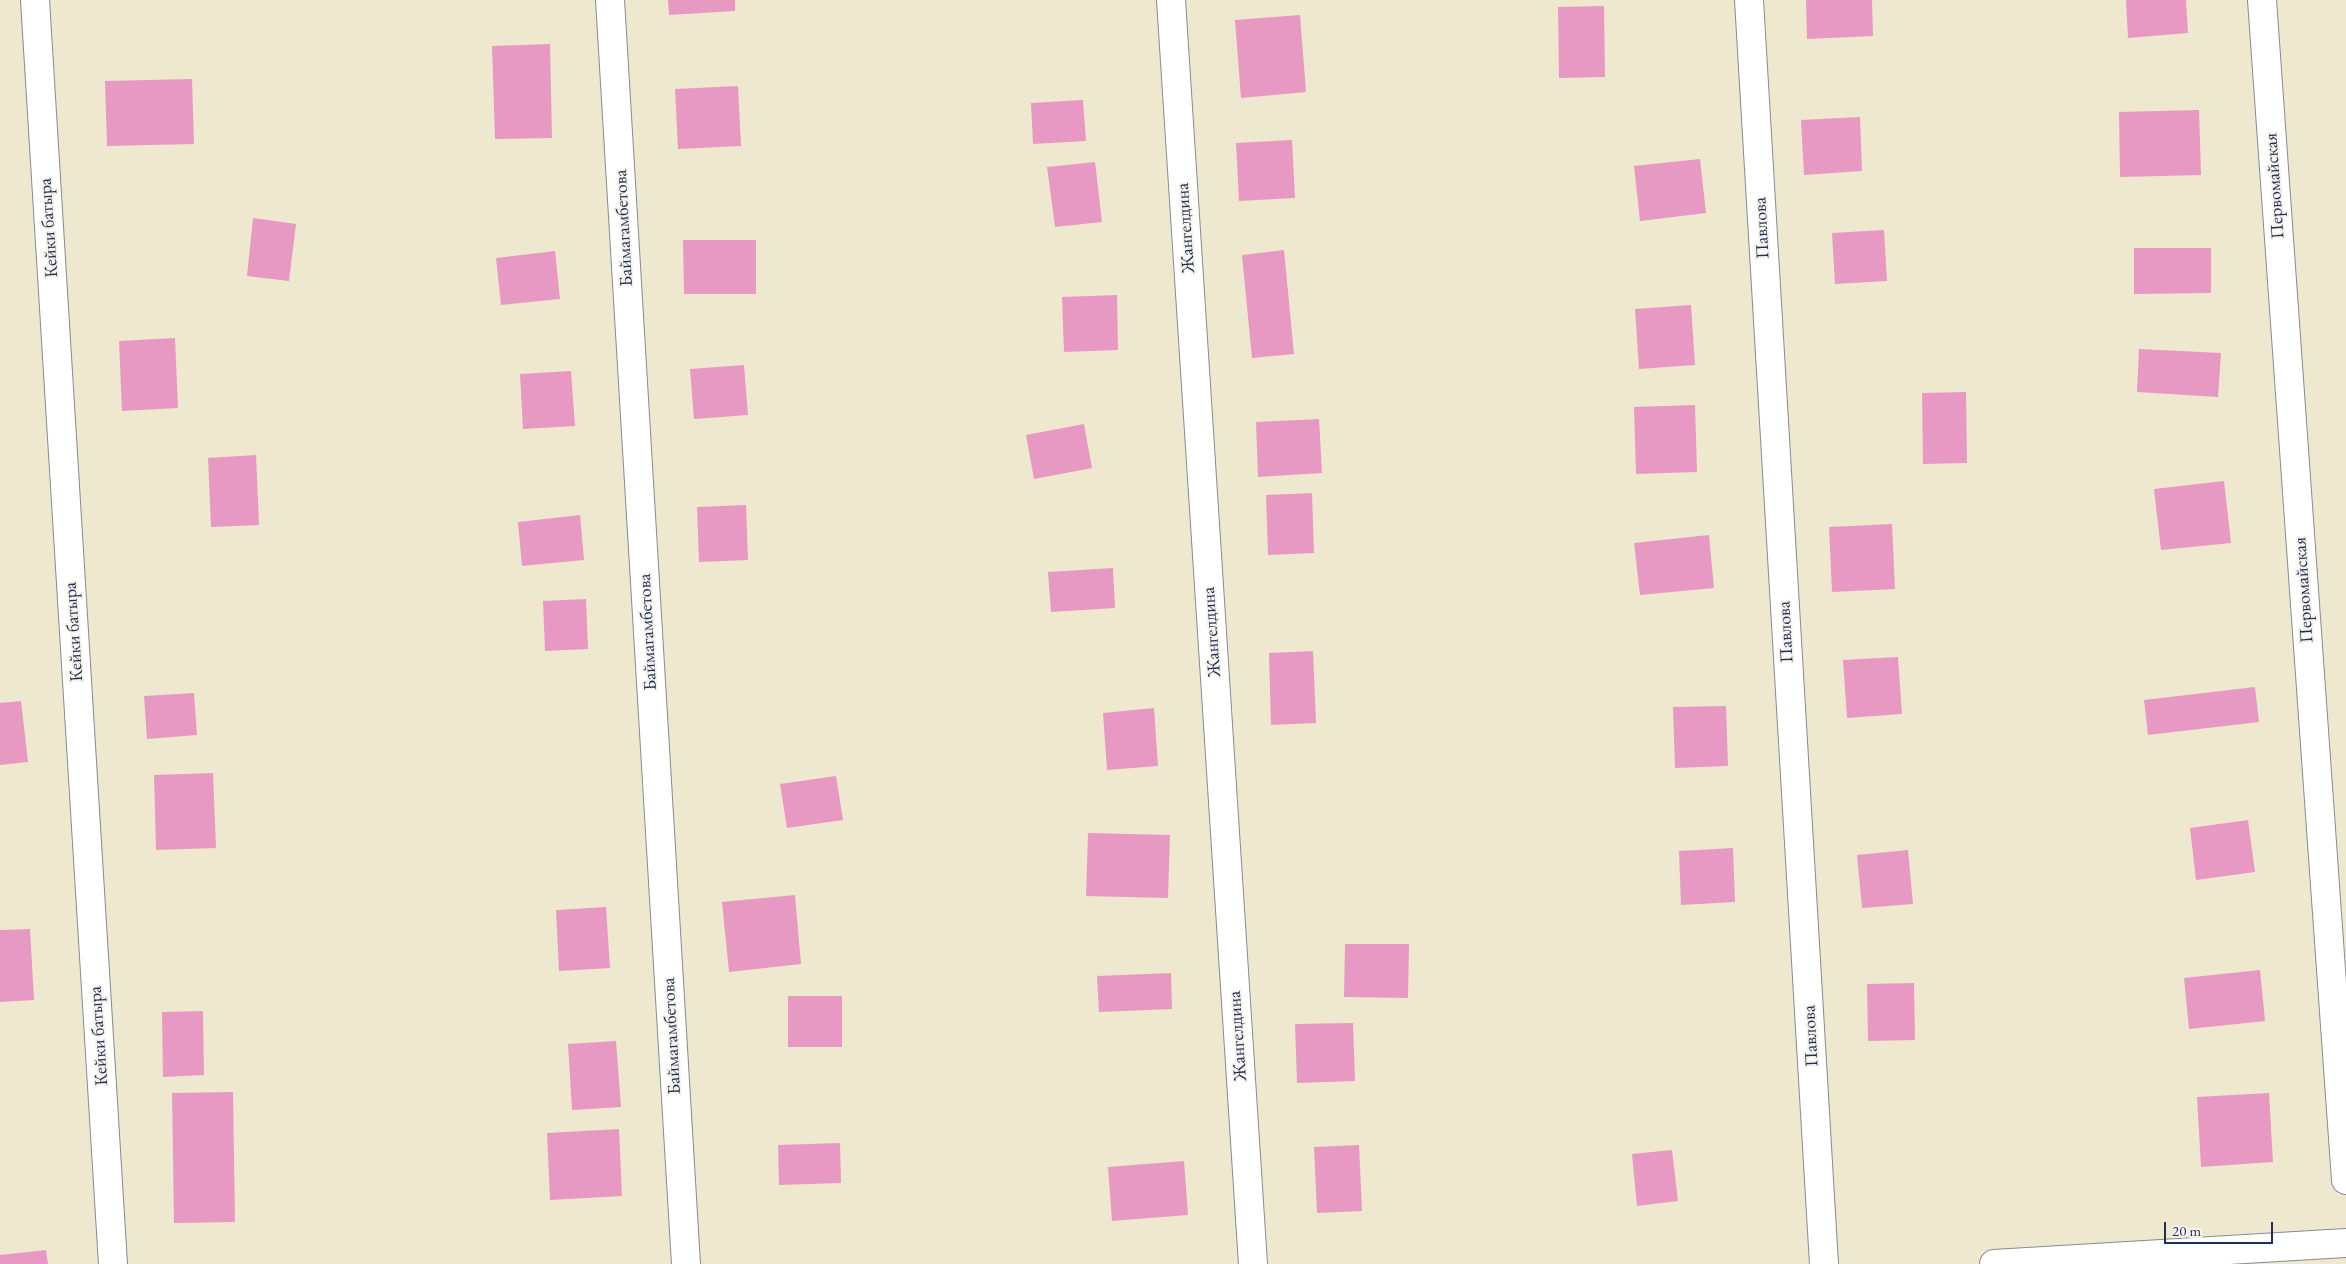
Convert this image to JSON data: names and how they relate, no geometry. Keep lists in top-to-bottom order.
{
  "streets": {
    "street": [
      "Первомайская",
      "Кейки батыра",
      "Баймагамбетова",
      "Жангелдина",
      "Павлова"
    ]
  },
  "scale_bar": "20 m"
}
